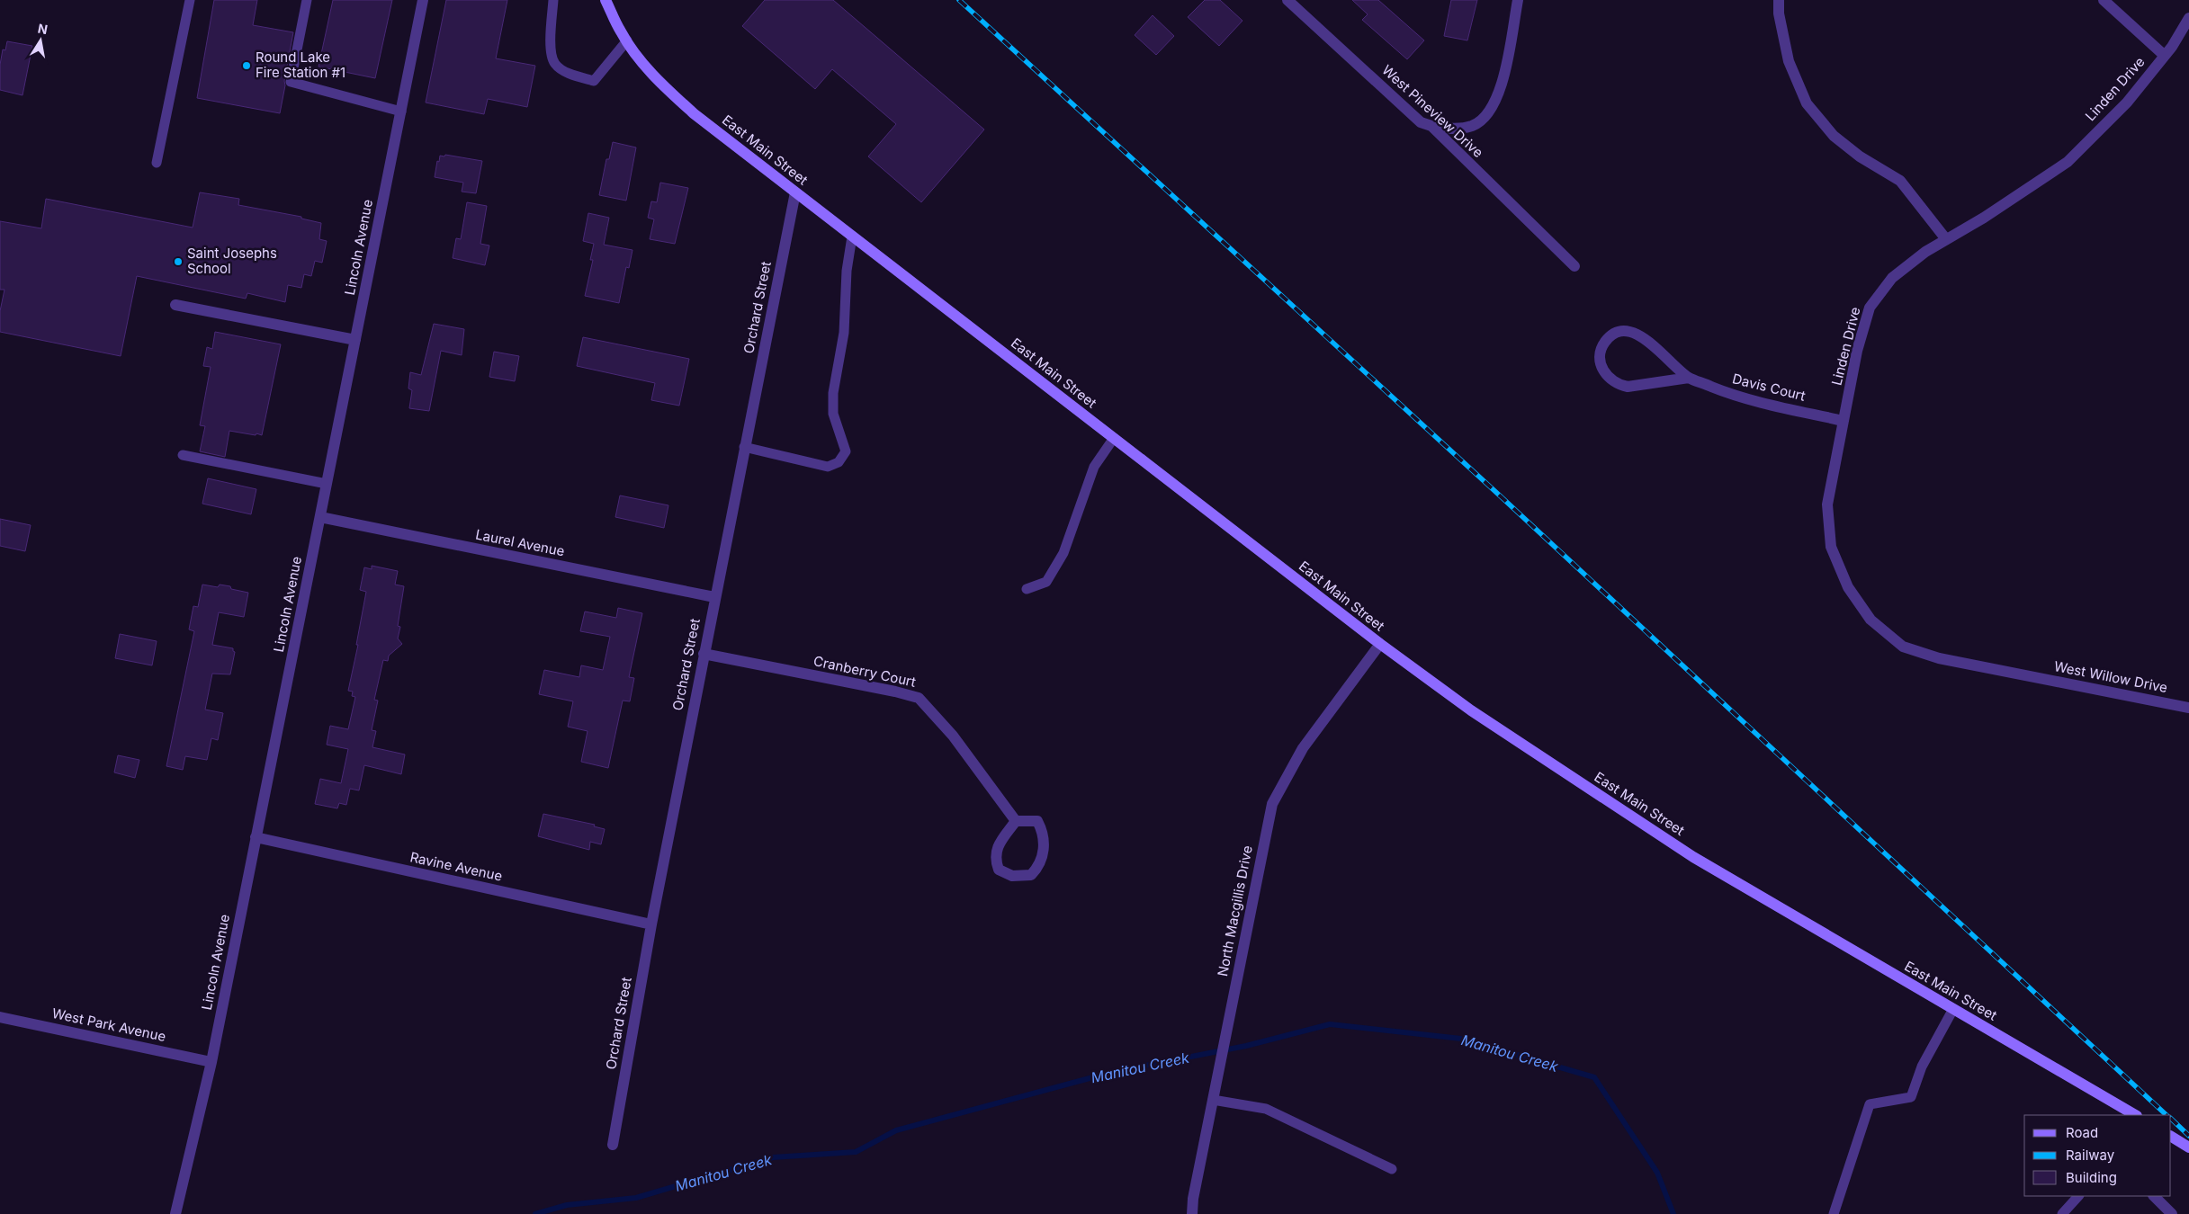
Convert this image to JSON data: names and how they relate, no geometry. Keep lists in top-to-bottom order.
{
  "streets": {
    "main road": ["East Main Street"],
    "street": [
      "Linden Drive",
      "West Pineview Drive",
      "Lincoln Avenue",
      "Orchard Street",
      "Davis Court",
      "Laurel Avenue",
      "Cranberry Court",
      "West Willow Drive",
      "Ravine Avenue",
      "North Macgillis Drive",
      "West Park Avenue"
    ]
  },
  "crossings": [
    ["Linden Drive", "Davis Court"],
    ["Linden Drive", "West Willow Drive"],
    ["East Main Street", "Orchard Street"],
    ["East Main Street", "North Macgillis Drive"],
    ["Lincoln Avenue", "Laurel Avenue"],
    ["Lincoln Avenue", "Ravine Avenue"],
    ["Lincoln Avenue", "West Park Avenue"],
    ["Orchard Street", "Laurel Avenue"],
    ["Orchard Street", "Cranberry Court"],
    ["Orchard Street", "Ravine Avenue"]
  ],
  "water": ["Manitou Creek"],
  "places": ["Round Lake Fire Station #1", "Saint Josephs School"],
  "legend": ["Road", "Railway", "Building"],
  "north": "top"
}
